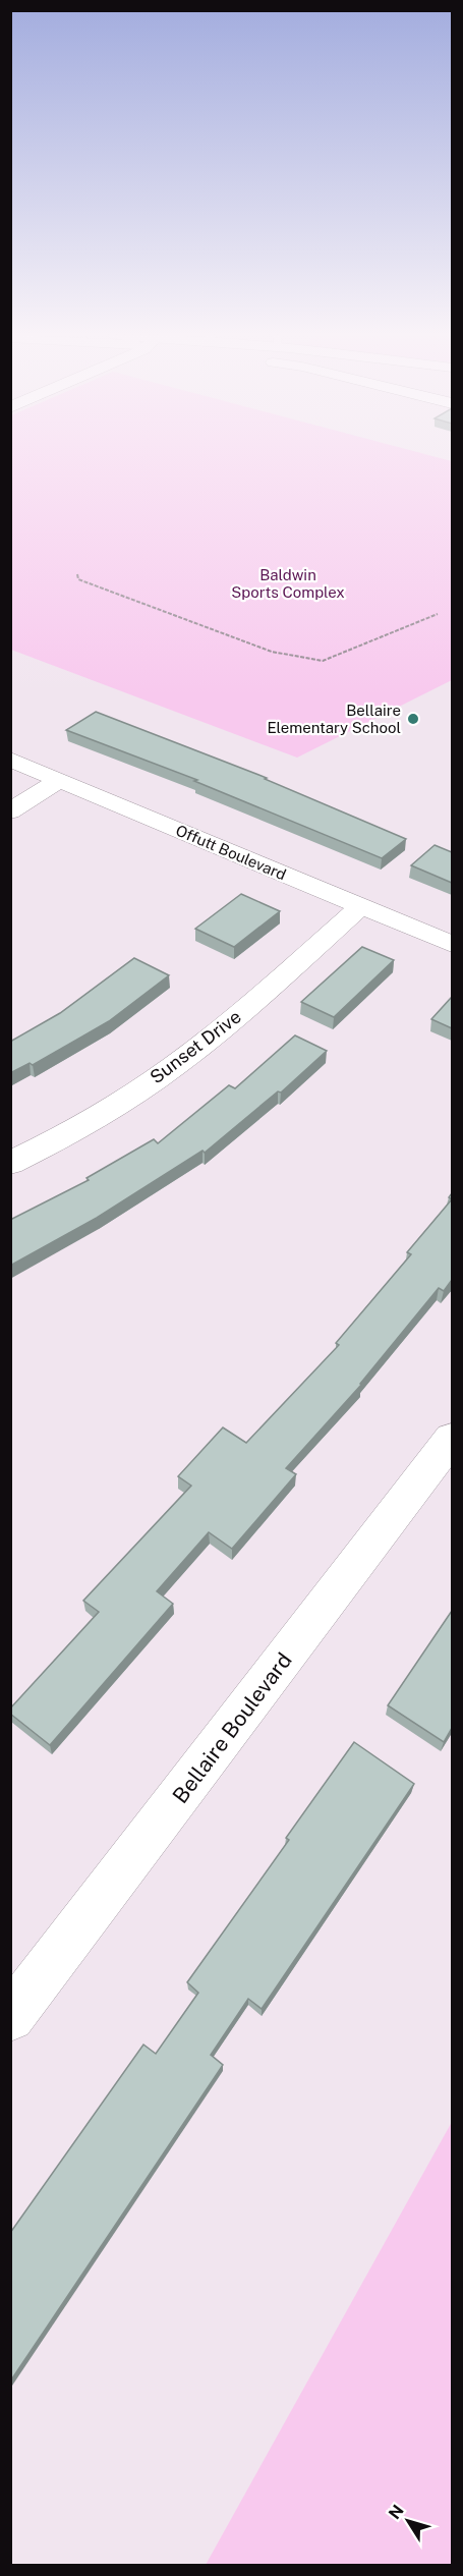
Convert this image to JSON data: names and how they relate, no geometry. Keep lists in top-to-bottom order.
{
  "streets": {
    "street": ["Offutt Boulevard", "Sunset Drive", "Bellaire Boulevard"]
  },
  "crossings": [
    ["Offutt Boulevard", "Sunset Drive"]
  ],
  "parks": ["Baldwin Sports Complex"],
  "places": ["Bellaire Elementary School"],
  "north": "top left"
}
